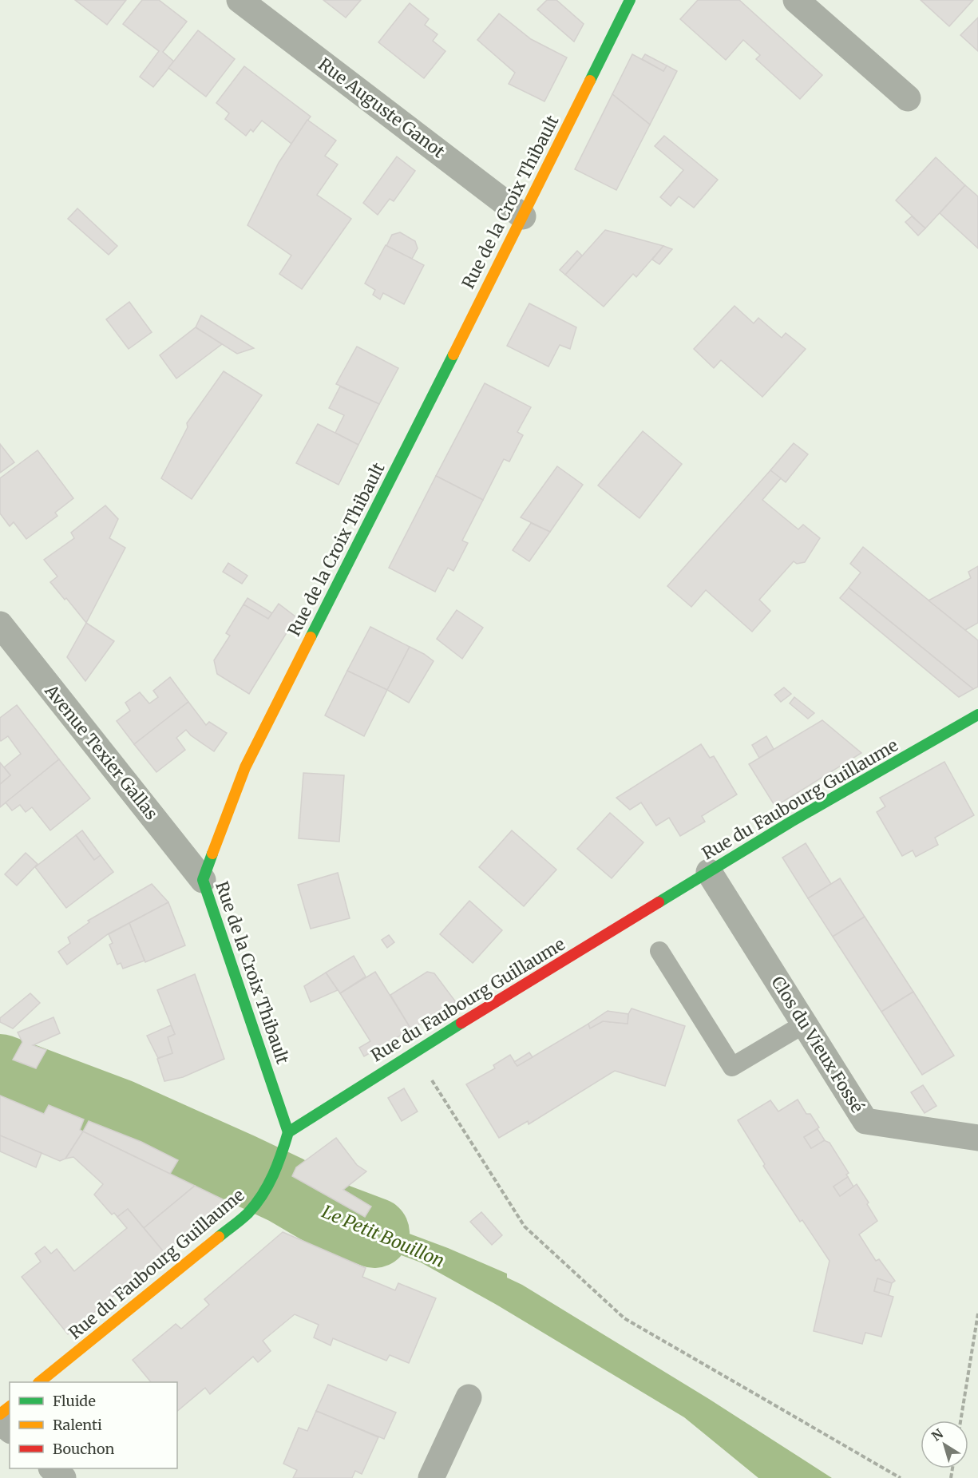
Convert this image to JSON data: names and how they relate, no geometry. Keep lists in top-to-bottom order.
{
  "streets": {
    "street": [
      "Rue Auguste Ganot",
      "Rue de la Croix Thibault",
      "Avenue Texier Gallas",
      "Rue du Faubourg Guillaume",
      "Clos du Vieux Fossé"
    ]
  },
  "crossings": [
    ["Rue Auguste Ganot", "Rue de la Croix Thibault"],
    ["Rue de la Croix Thibault", "Avenue Texier Gallas"],
    ["Rue de la Croix Thibault", "Rue du Faubourg Guillaume"],
    ["Rue du Faubourg Guillaume", "Clos du Vieux Fossé"]
  ],
  "water": ["Le Petit Bouillon"],
  "legend": ["Fluide", "Ralenti", "Bouchon"],
  "north": "top left"
}
